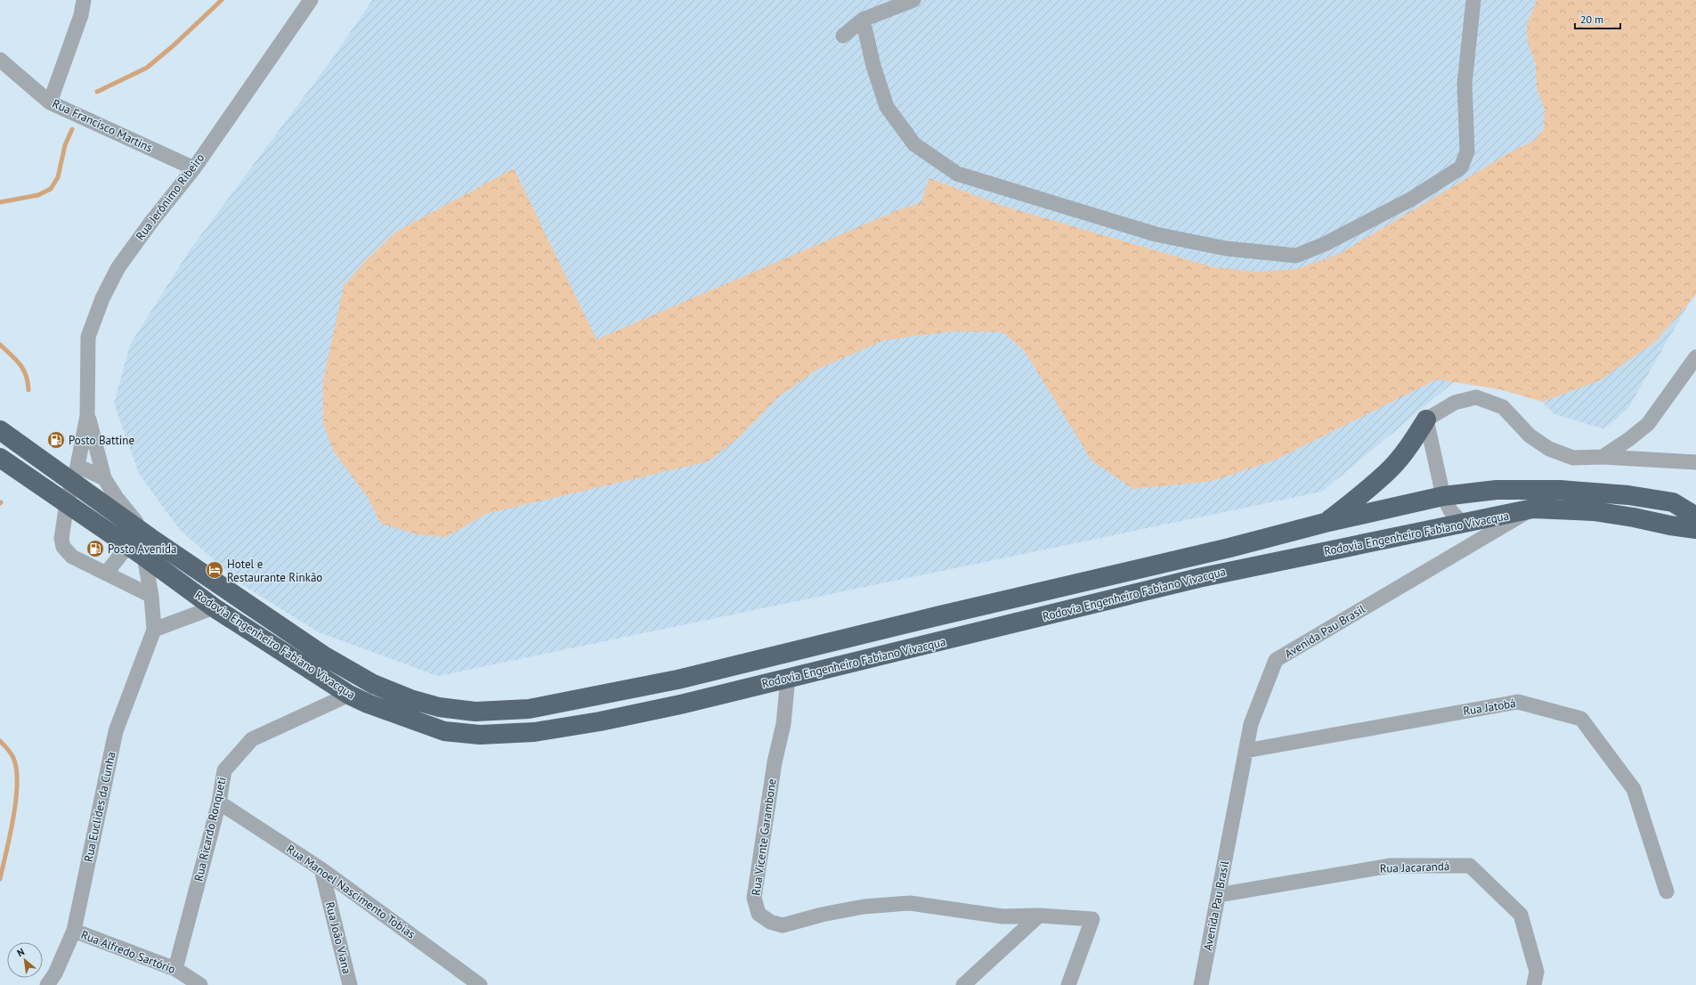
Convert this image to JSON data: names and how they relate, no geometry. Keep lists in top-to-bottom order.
{
  "streets": {
    "highway": ["Rodovia Engenheiro Fabiano Vivacqua"],
    "street": [
      "Rua Francisco Martins",
      "Rua Jerônimo Ribeiro",
      "Avenida Pau Brasil",
      "Rua Jatobá",
      "Rua Euclides da Cunha",
      "Rua Ricardo Ronqueti",
      "Rua Vicente Garambone",
      "Rua Jacarandá",
      "Rua Manoel Nascimento Tobias",
      "Rua João Viana",
      "Rua Alfredo Sartório"
    ]
  },
  "crossings": [
    ["Rua Francisco Martins", "Rua Jerônimo Ribeiro"],
    ["Rodovia Engenheiro Fabiano Vivacqua", "Avenida Pau Brasil"],
    ["Rodovia Engenheiro Fabiano Vivacqua", "Rua Euclides da Cunha"],
    ["Rodovia Engenheiro Fabiano Vivacqua", "Rua Ricardo Ronqueti"],
    ["Rodovia Engenheiro Fabiano Vivacqua", "Rua Vicente Garambone"],
    ["Avenida Pau Brasil", "Rua Jatobá"],
    ["Avenida Pau Brasil", "Rua Jacarandá"],
    ["Rua Euclides da Cunha", "Rua Alfredo Sartório"],
    ["Rua Ricardo Ronqueti", "Rua Manoel Nascimento Tobias"],
    ["Rua Ricardo Ronqueti", "Rua Alfredo Sartório"],
    ["Rua Manoel Nascimento Tobias", "Rua João Viana"]
  ],
  "places": {
    "fuel station": ["Posto Battine", "Posto Avenida"],
    "hotel": ["Hotel e Restaurante Rinkão"]
  },
  "scale_bar": "20 m",
  "north": "top left"
}
